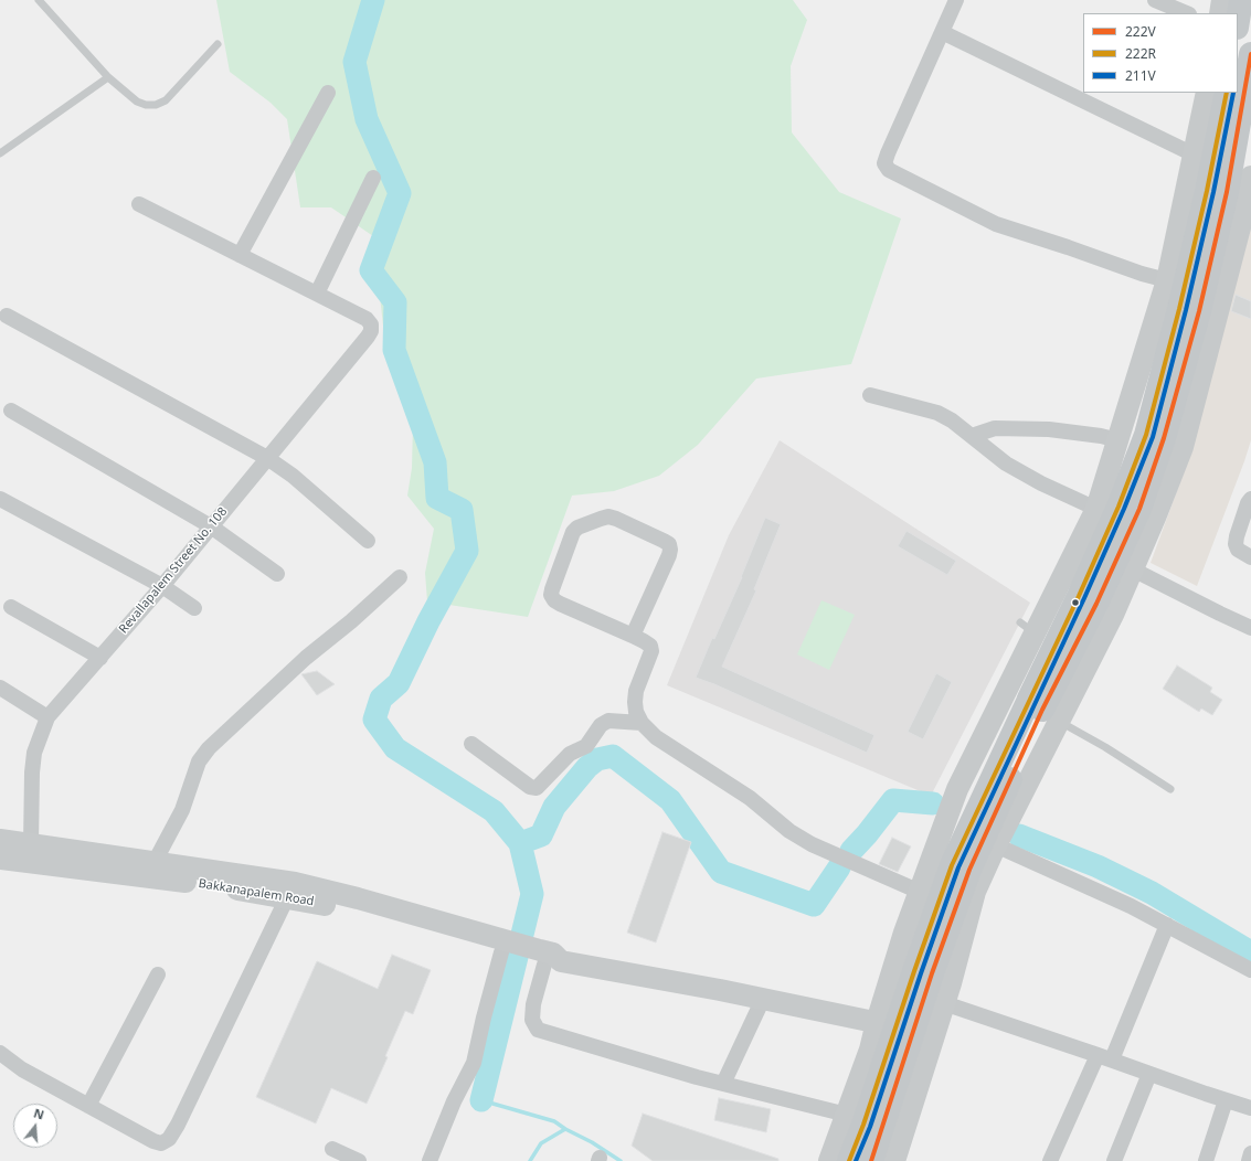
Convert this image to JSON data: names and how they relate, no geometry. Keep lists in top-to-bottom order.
{
  "streets": {
    "street": ["Revallapalem Street No. 108", "Bakkanapalem Road"]
  },
  "lines": ["transit line 222V", "transit line 222R", "transit line 211V"],
  "legend": ["222V", "222R", "211V"],
  "north": "top"
}
